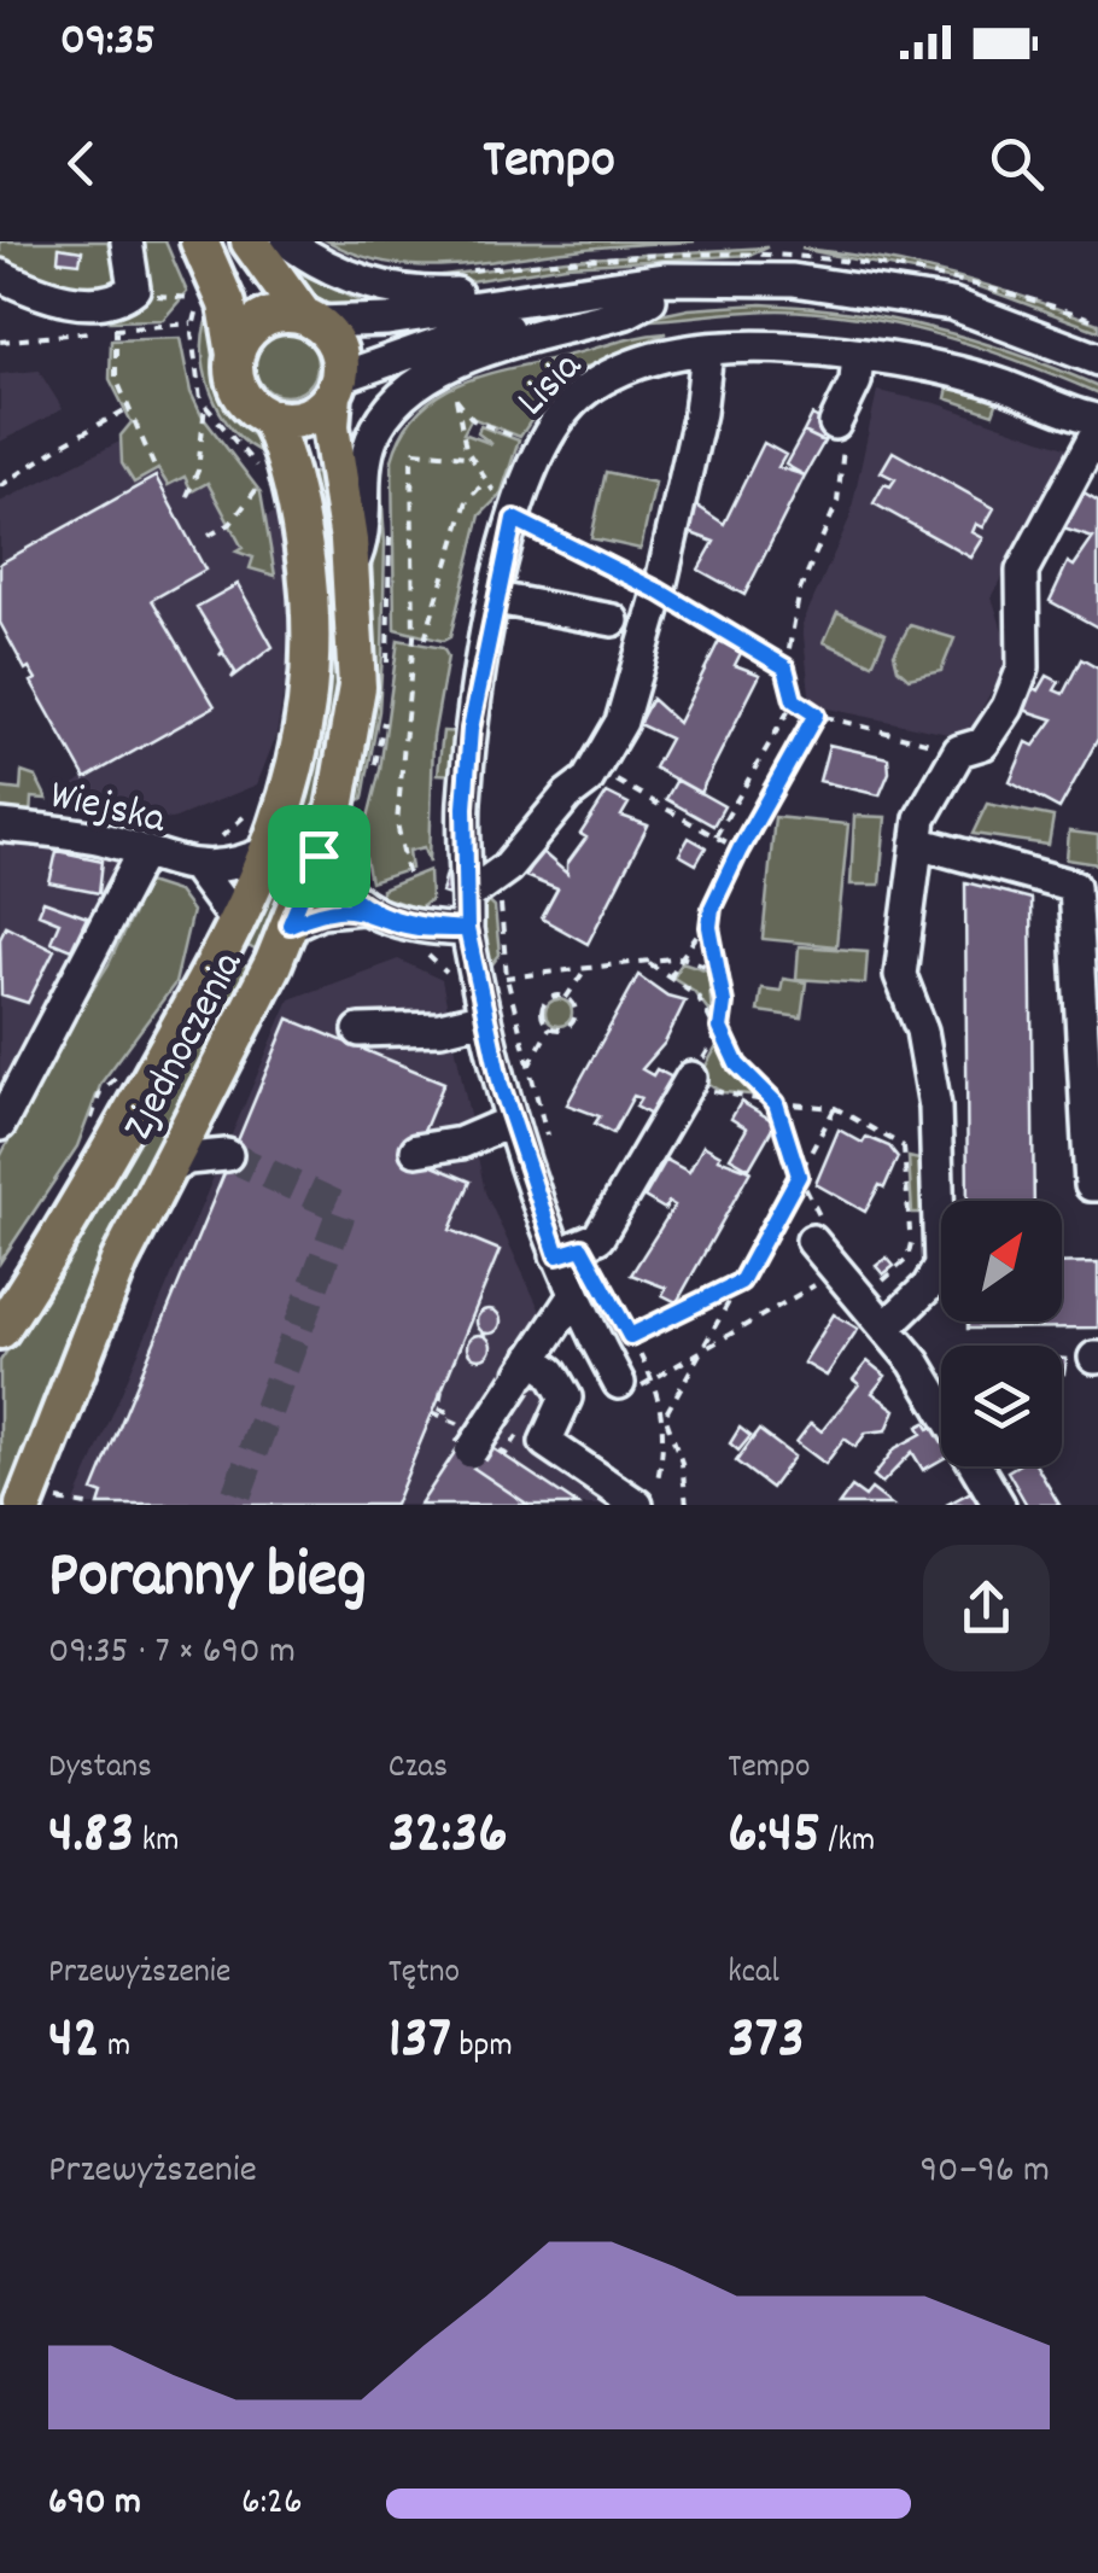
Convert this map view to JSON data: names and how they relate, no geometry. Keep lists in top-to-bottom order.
{
  "streets": {
    "main road": ["Zjednoczenia"],
    "street": ["Lisia", "Wiejska"]
  },
  "crossings": [
    ["Wiejska", "Zjednoczenia"]
  ],
  "north": "top right",
  "page": {
    "status": "09:35",
    "header": "Tempo",
    "heading": ["Poranny bieg", "09:35 · 7 × 690 m"],
    "stats": [
      ["Dystans", "4.83 km"],
      ["Czas", "32:36"],
      ["Tempo", "6:45 /km"],
      ["Przewyższenie", "42 m"],
      ["Tętno", "137 bpm"],
      ["kcal", "373"]
    ],
    "chart": ["Przewyższenie", "90–96 m"],
    "list": [
      {
        "name": "690 m",
        "note": "6:26"
      }
    ]
  }
}
